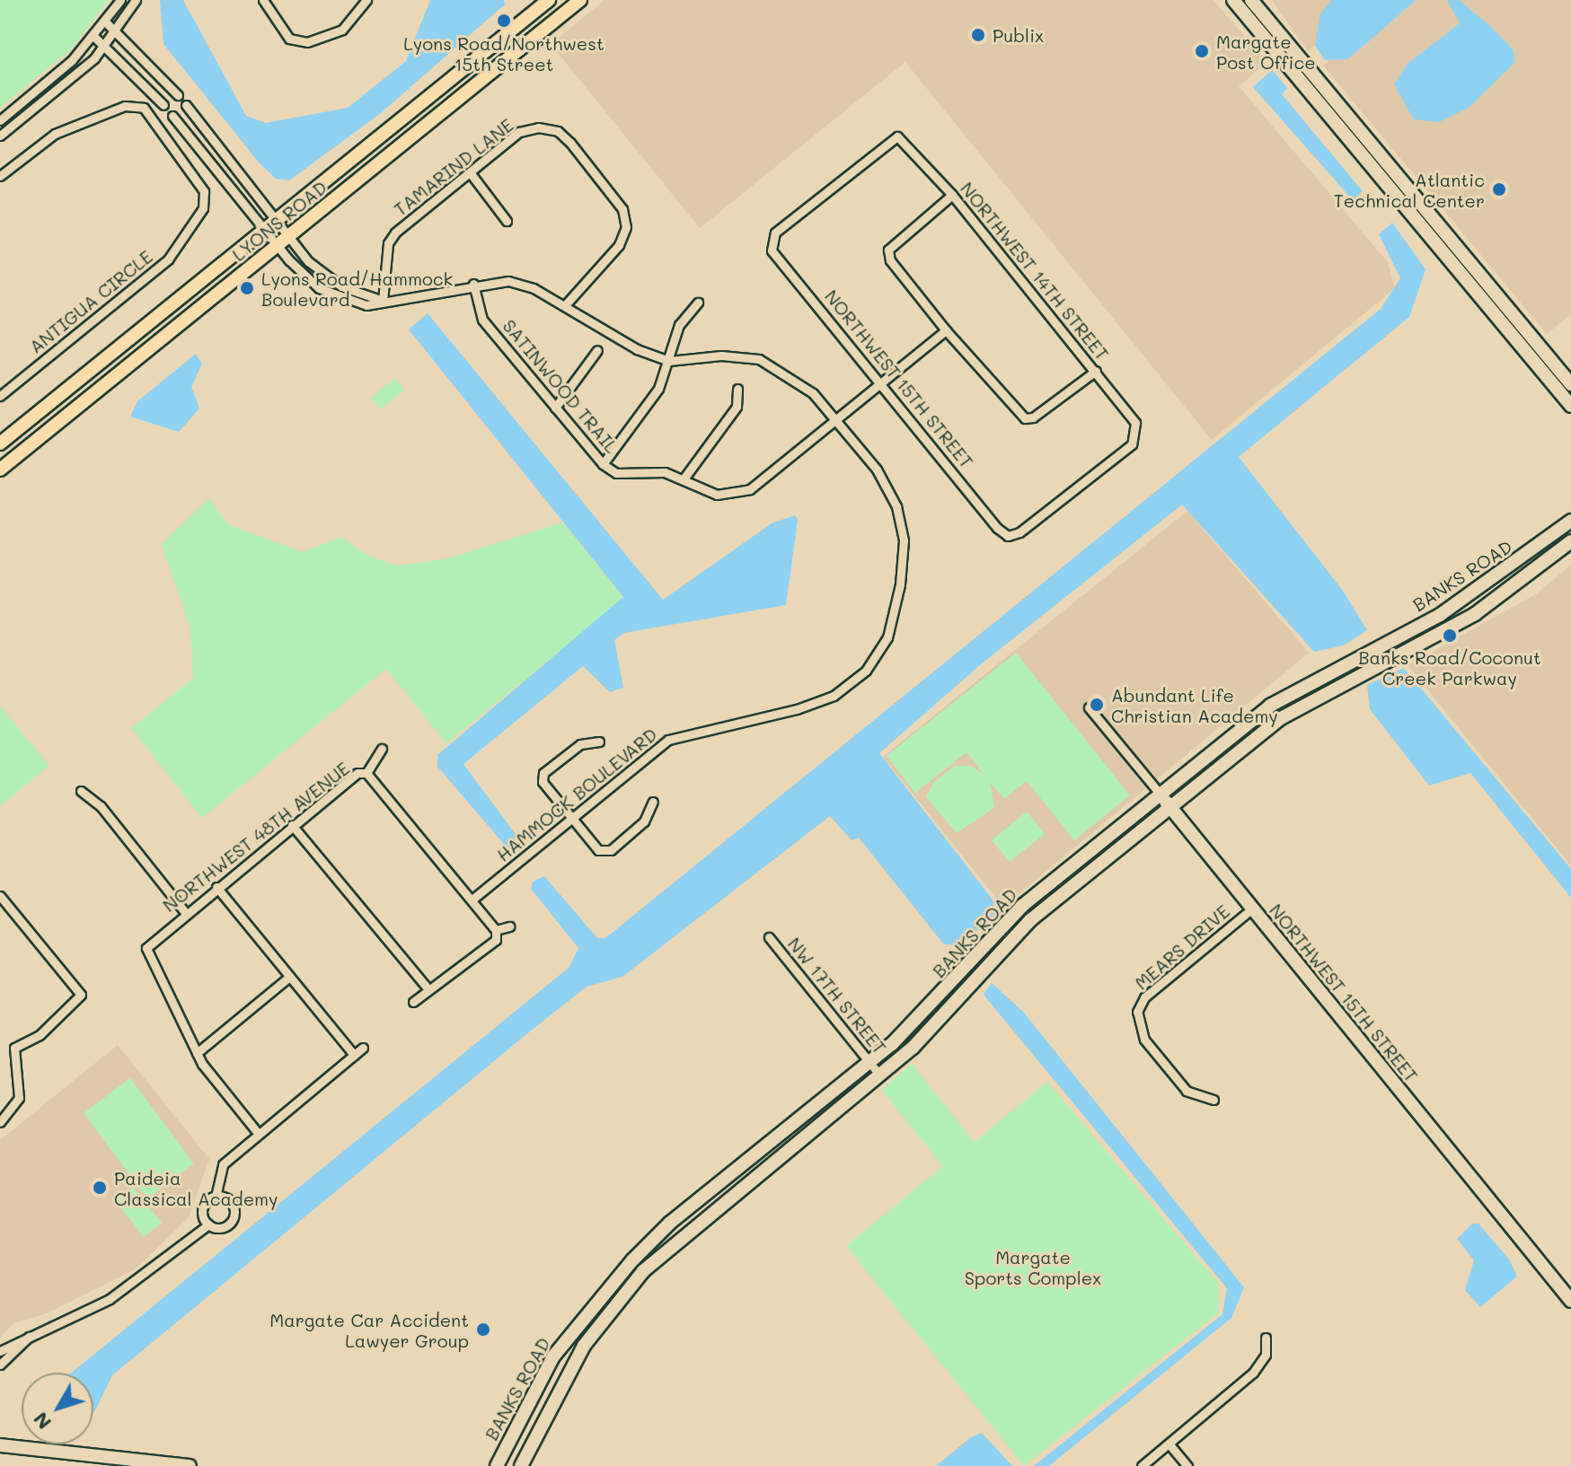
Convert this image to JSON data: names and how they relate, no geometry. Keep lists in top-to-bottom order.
{
  "streets": {
    "main road": ["LYONS ROAD"],
    "street": [
      "TAMARIND LANE",
      "NORTHWEST 14TH STREET",
      "ANTIGUA CIRCLE",
      "NORTHWEST 15TH STREET",
      "SATINWOOD TRAIL",
      "BANKS ROAD",
      "HAMMOCK BOULEVARD",
      "NORTHWEST 48TH AVENUE",
      "MEARS DRIVE",
      "NW 17TH STREET"
    ]
  },
  "crossings": [
    ["TAMARIND LANE", "HAMMOCK BOULEVARD"],
    ["LYONS ROAD", "HAMMOCK BOULEVARD"],
    ["NORTHWEST 14TH STREET", "NORTHWEST 15TH STREET"],
    ["NORTHWEST 15TH STREET", "BANKS ROAD"],
    ["NORTHWEST 15TH STREET", "MEARS DRIVE"],
    ["SATINWOOD TRAIL", "HAMMOCK BOULEVARD"],
    ["BANKS ROAD", "NW 17TH STREET"]
  ],
  "parks": ["Margate Sports Complex"],
  "places": [
    "Lyons Road/Northwest 15th Street",
    "Publix",
    "Margate Post Office",
    "Atlantic Technical Center",
    "Lyons Road/Hammock Boulevard",
    "Banks Road/Coconut Creek Parkway",
    "Abundant Life Christian Academy",
    "Paideia Classical Academy",
    "Margate Car Accident Lawyer Group"
  ],
  "north": "bottom left"
}
